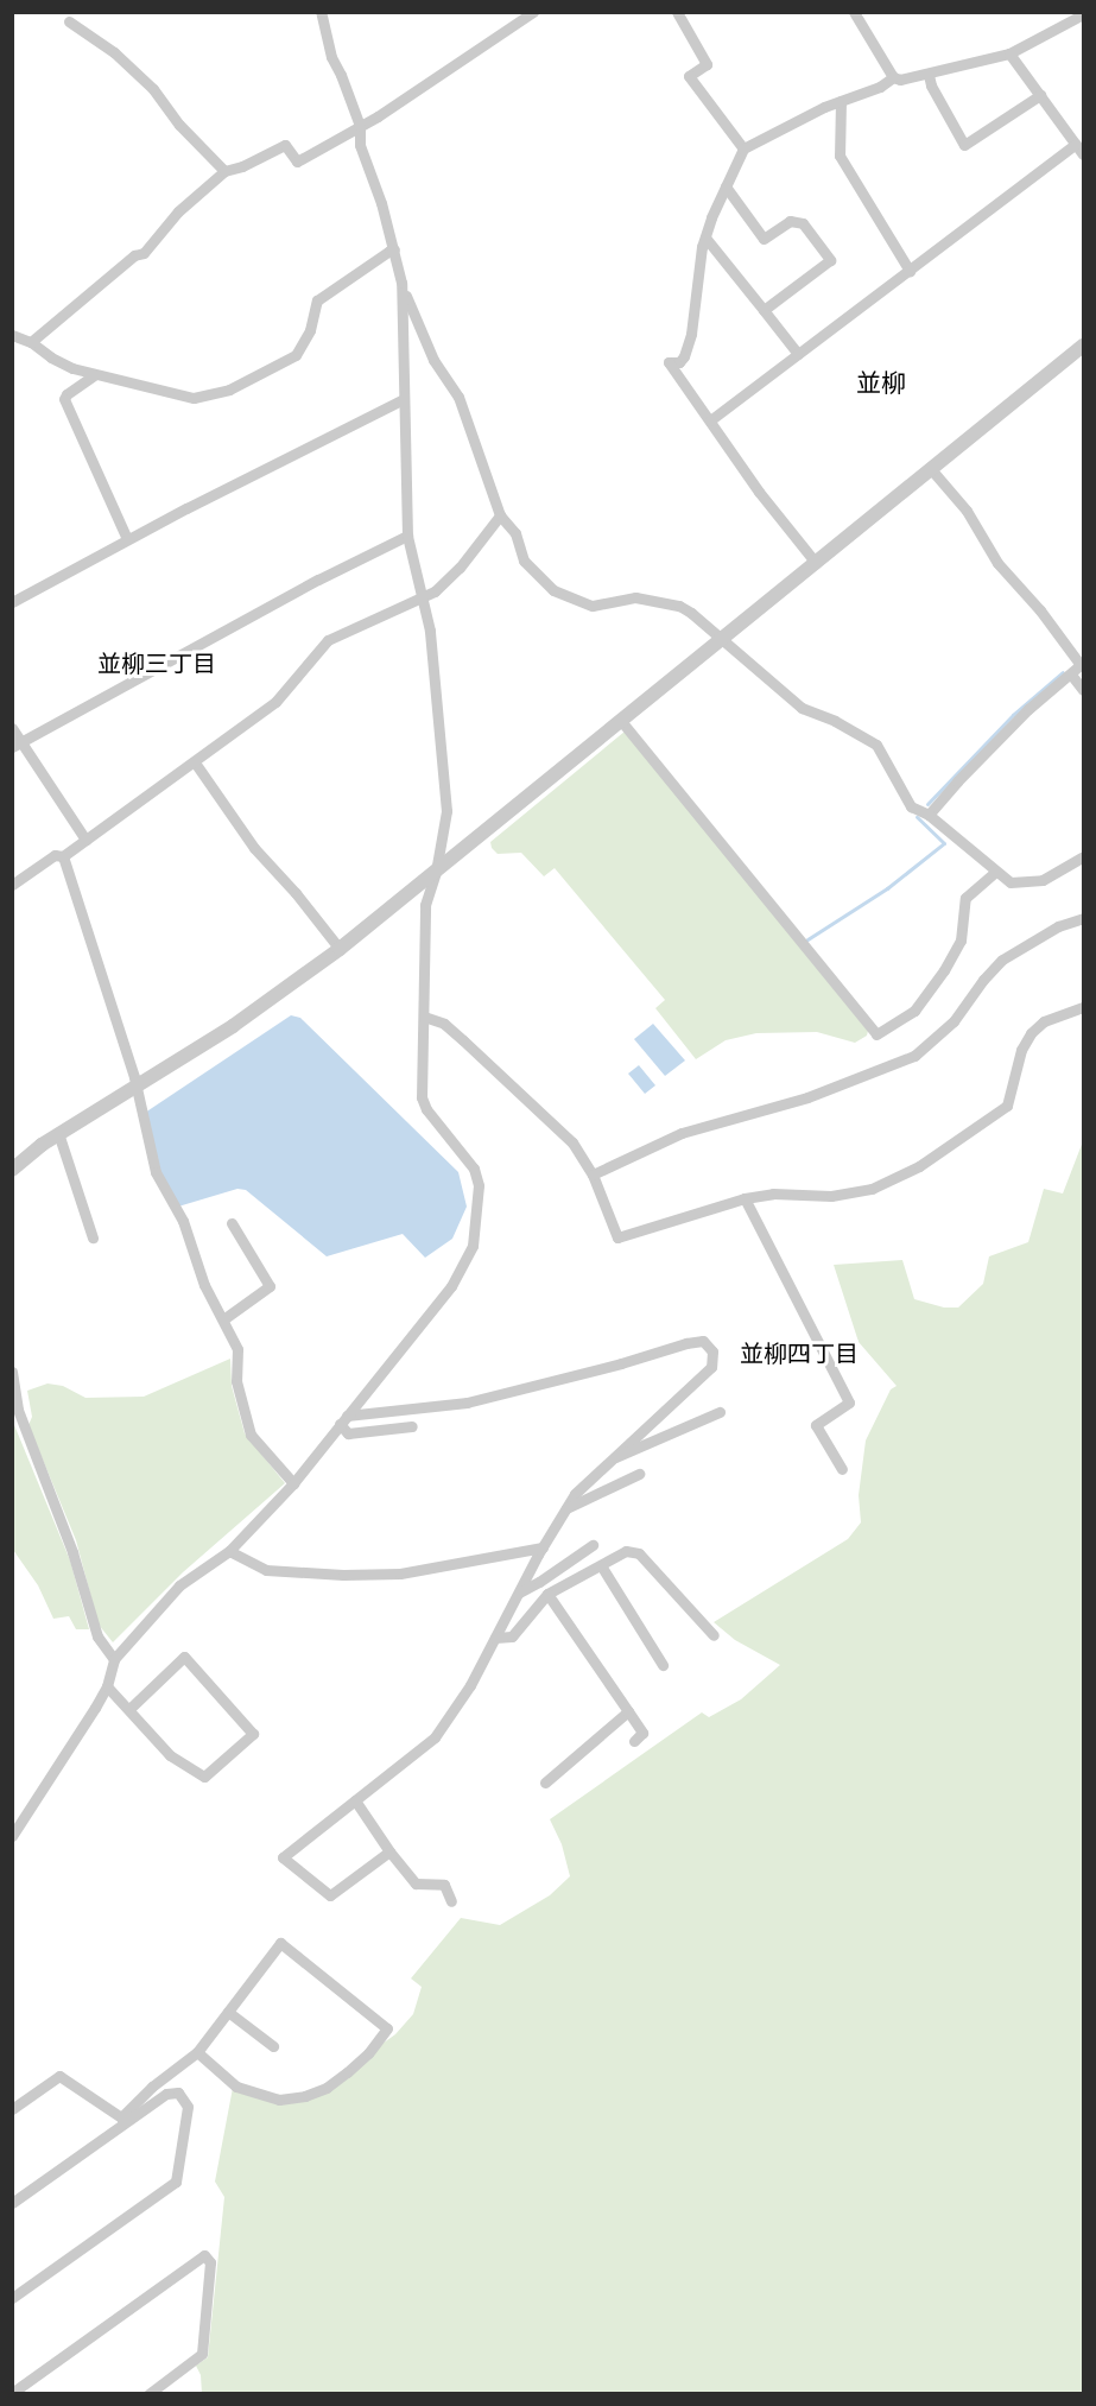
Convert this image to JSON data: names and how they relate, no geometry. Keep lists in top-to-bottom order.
{
  "districts": ["並柳", "並柳三丁目", "並柳四丁目"]
}
